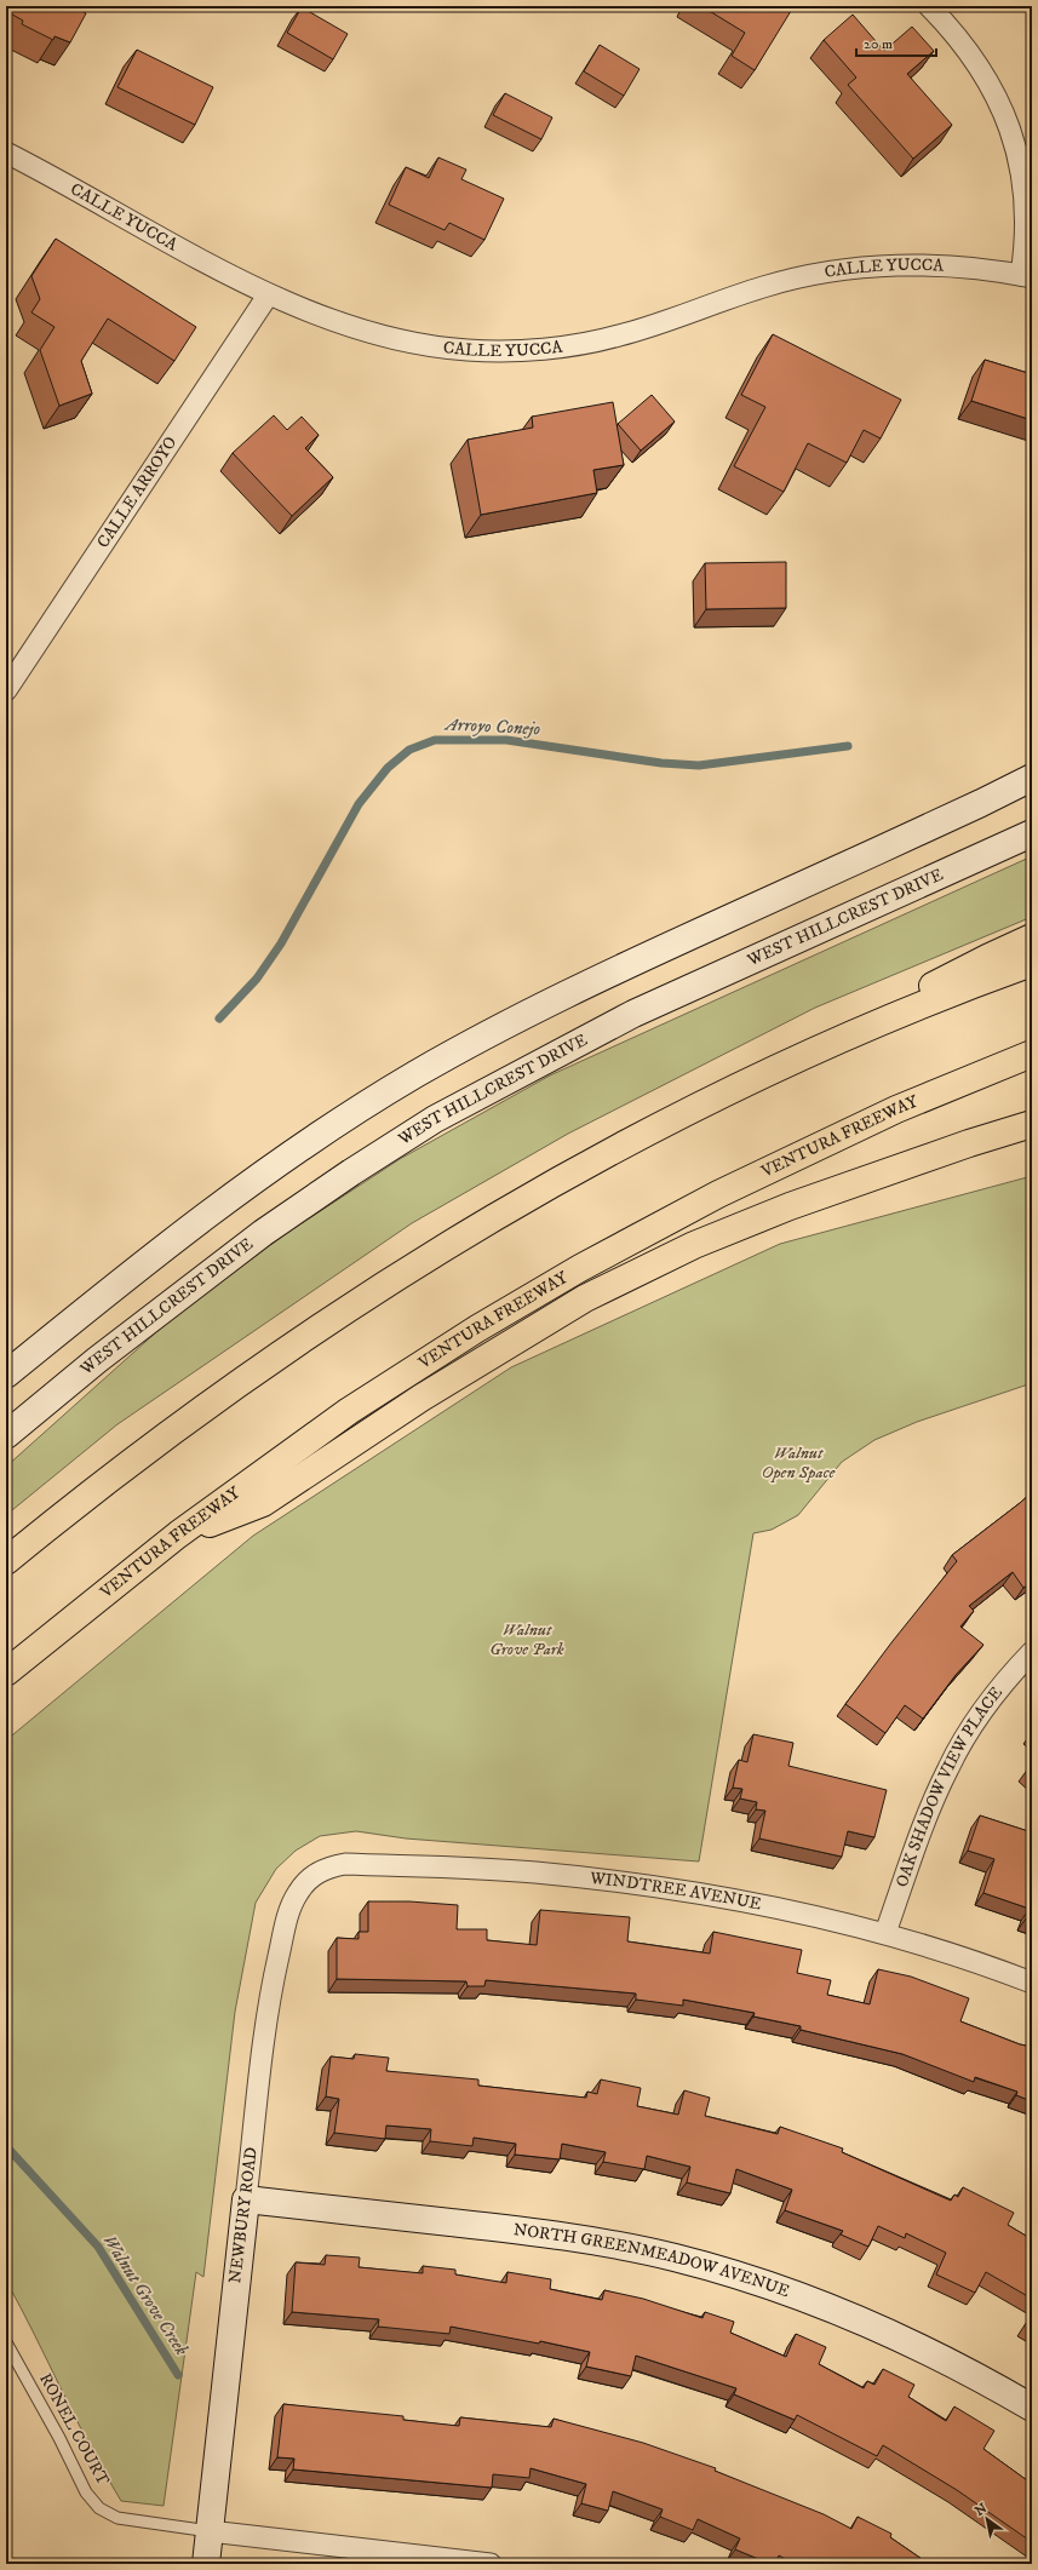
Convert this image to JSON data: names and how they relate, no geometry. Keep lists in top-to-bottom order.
{
  "streets": {
    "highway": ["VENTURA FREEWAY"],
    "main road": ["WEST HILLCREST DRIVE", "NEWBURY ROAD", "NORTH GREENMEADOW AVENUE"],
    "street": [
      "CALLE YUCCA",
      "CALLE ARROYO",
      "OAK SHADOW VIEW PLACE",
      "WINDTREE AVENUE"
    ],
    "lane": ["RONEL COURT"]
  },
  "crossings": [
    ["CALLE YUCCA", "CALLE ARROYO"],
    ["OAK SHADOW VIEW PLACE", "WINDTREE AVENUE"],
    ["WINDTREE AVENUE", "NEWBURY ROAD"],
    ["NEWBURY ROAD", "NORTH GREENMEADOW AVENUE"],
    ["NEWBURY ROAD", "RONEL COURT"]
  ],
  "water": ["Arroyo Conejo", "Walnut Grove Creek"],
  "parks": ["Walnut Open Space", "Walnut Grove Park"],
  "scale_bar": "20 m",
  "north": "top left"
}
